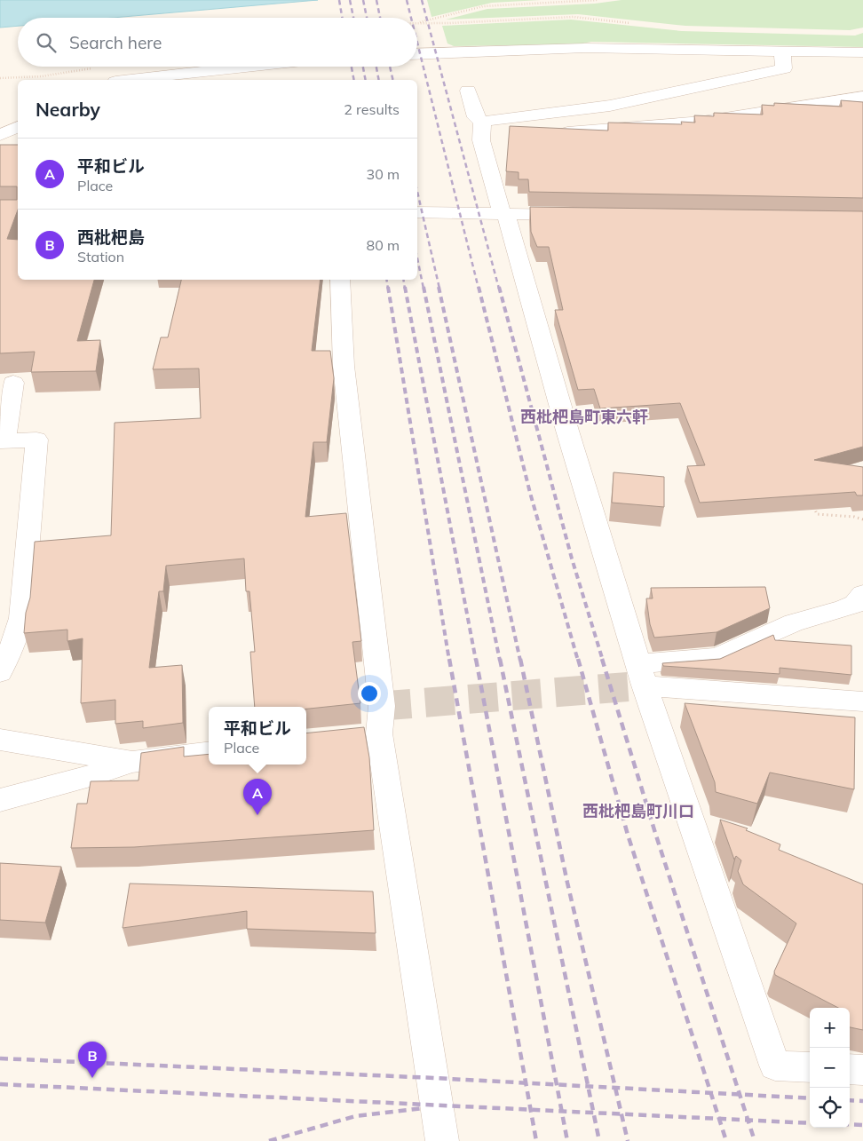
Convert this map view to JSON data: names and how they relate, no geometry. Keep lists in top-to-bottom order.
{
  "districts": ["西枇杷島町東六軒", "西枇杷島町川口"],
  "page": {
    "search": "Search here",
    "heading": ["Nearby", "2 results"],
    "list": [
      {
        "mark": "A",
        "name": "平和ビル",
        "note": "Place",
        "value": "30 m"
      },
      {
        "mark": "B",
        "name": "西枇杷島",
        "note": "Station",
        "value": "80 m"
      }
    ],
    "popup": ["平和ビル", "Place"],
    "pins": ["A", "B"],
    "map_buttons": ["+", "−"]
  }
}
